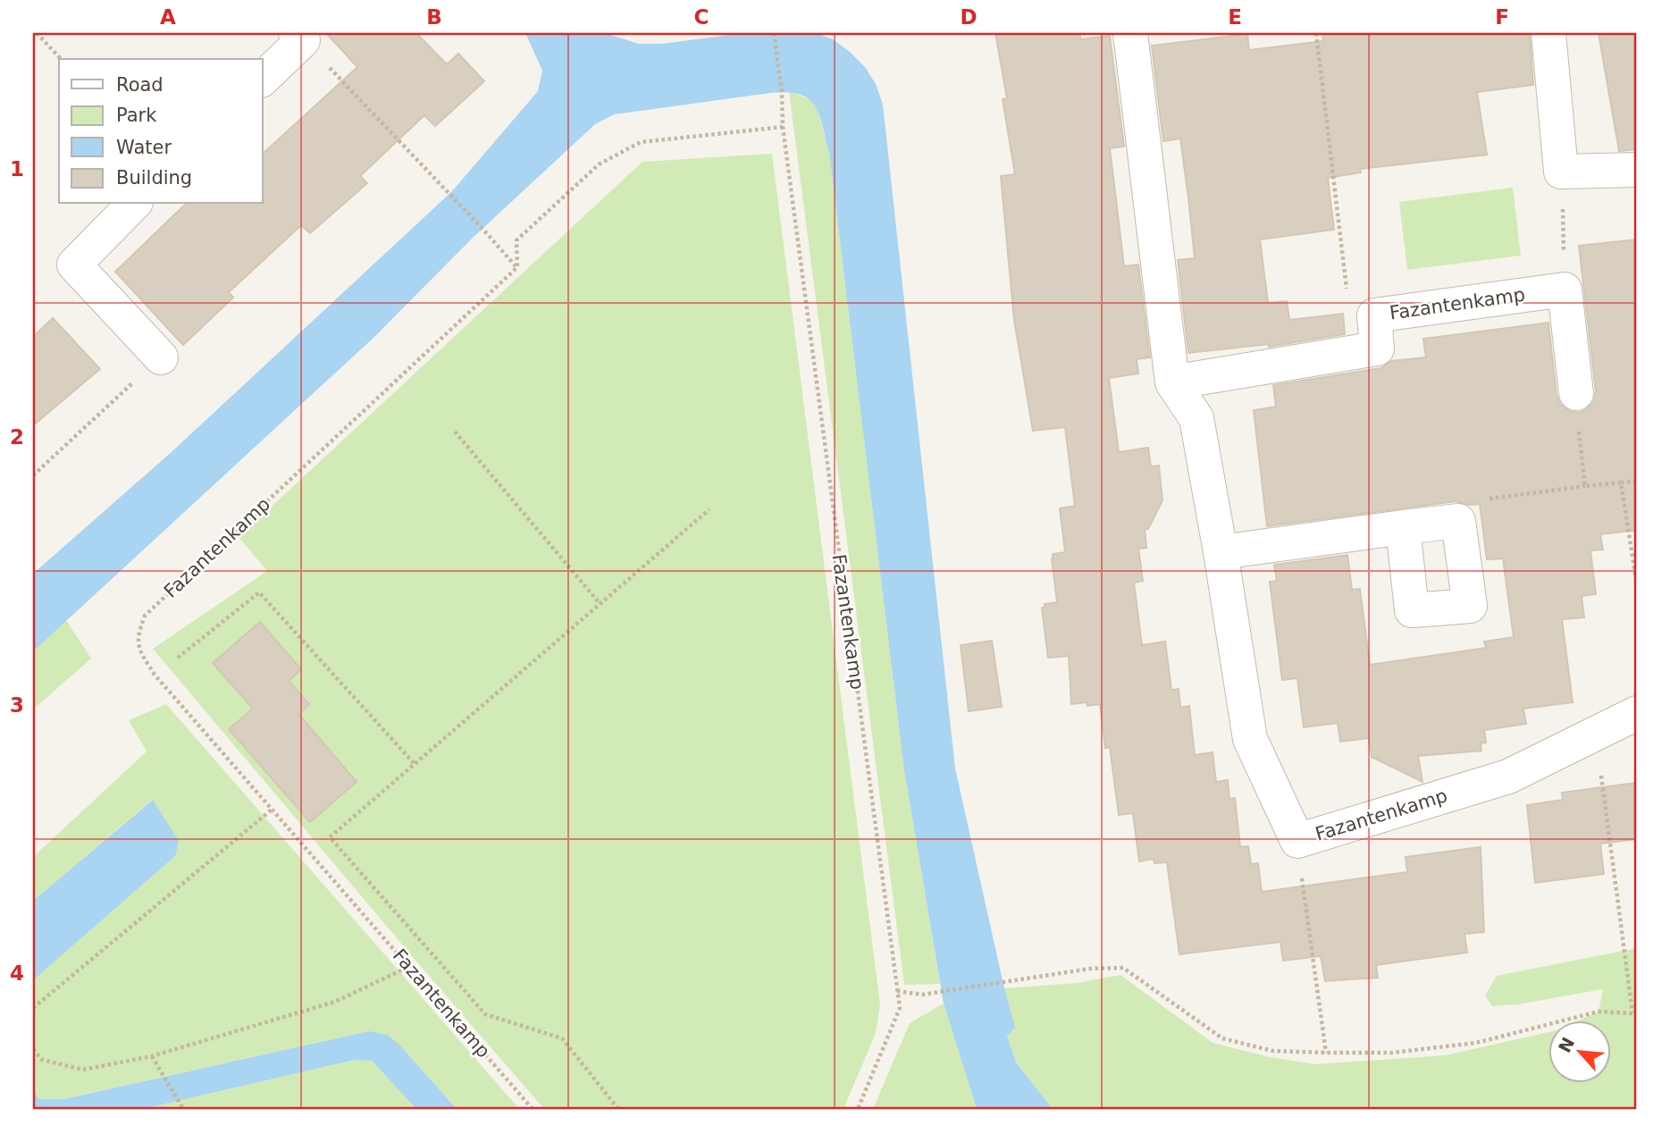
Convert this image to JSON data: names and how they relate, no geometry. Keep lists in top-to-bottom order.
{
  "streets": {
    "street": ["Fazantenkamp"]
  },
  "legend": [
    "Road",
    "Park",
    "Water",
    "Building"
  ],
  "north": "top left",
  "grid": {
    "columns": [
      "A",
      "B",
      "C",
      "D",
      "E",
      "F"
    ],
    "rows": [
      "1",
      "2",
      "3",
      "4"
    ]
  }
}
